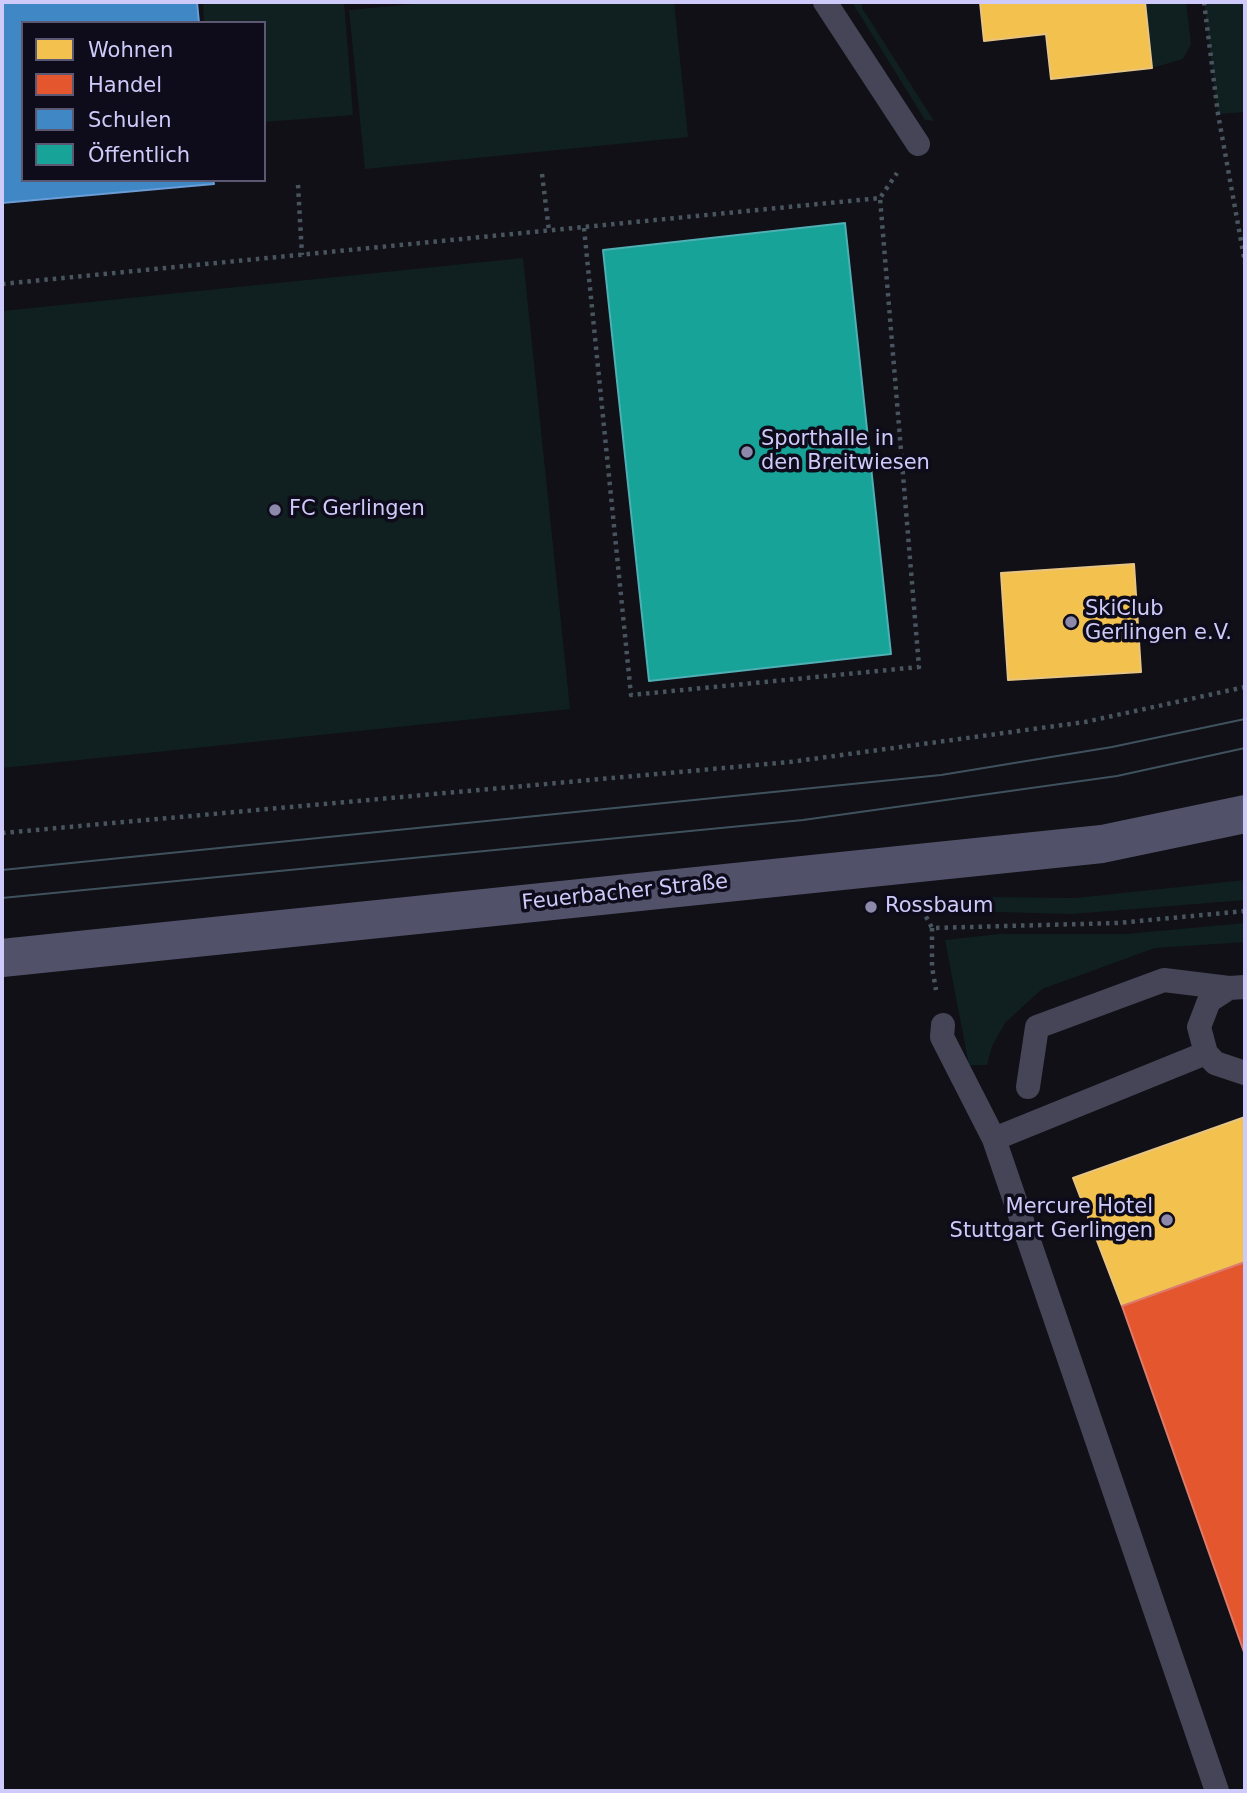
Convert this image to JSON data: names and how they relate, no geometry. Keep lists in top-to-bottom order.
{
  "streets": {
    "main road": ["Feuerbacher Straße"]
  },
  "places": [
    "Sporthalle in den Breitwiesen",
    "FC Gerlingen",
    "SkiClub Gerlingen e.V.",
    "Rossbaum",
    "Mercure Hotel Stuttgart Gerlingen"
  ],
  "legend": [
    "Wohnen",
    "Handel",
    "Schulen",
    "Öffentlich"
  ]
}
